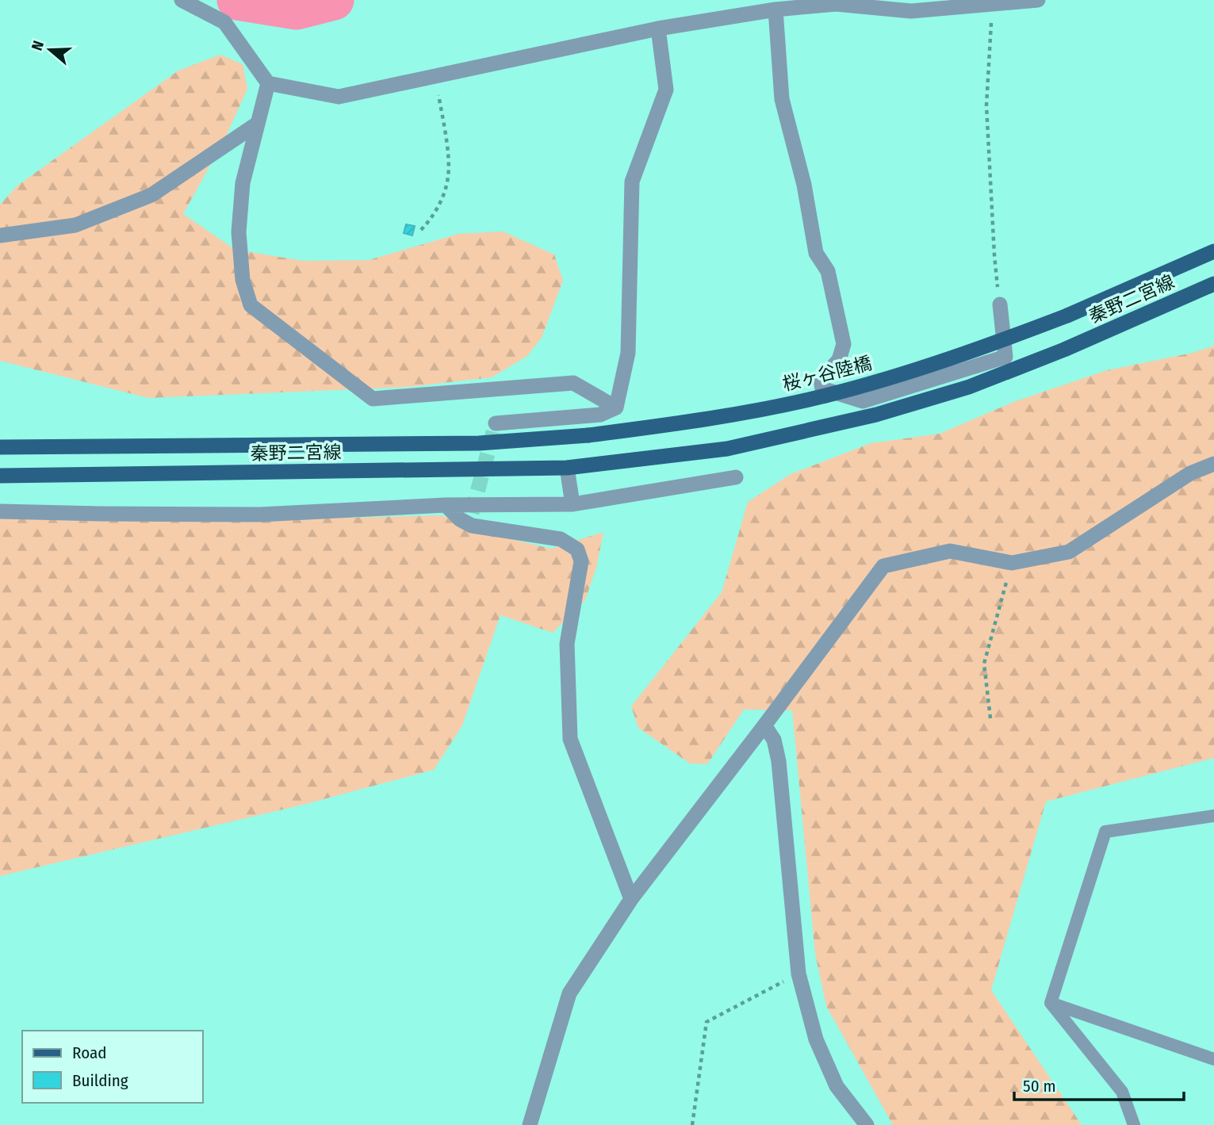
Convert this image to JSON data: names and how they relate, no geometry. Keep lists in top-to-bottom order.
{
  "streets": {
    "main road": ["秦野二宮線", "桜ヶ谷陸橋"]
  },
  "crossings": [
    ["秦野二宮線", "桜ヶ谷陸橋"]
  ],
  "legend": ["Road", "Building"],
  "scale_bar": "50 m",
  "north": "left"
}
